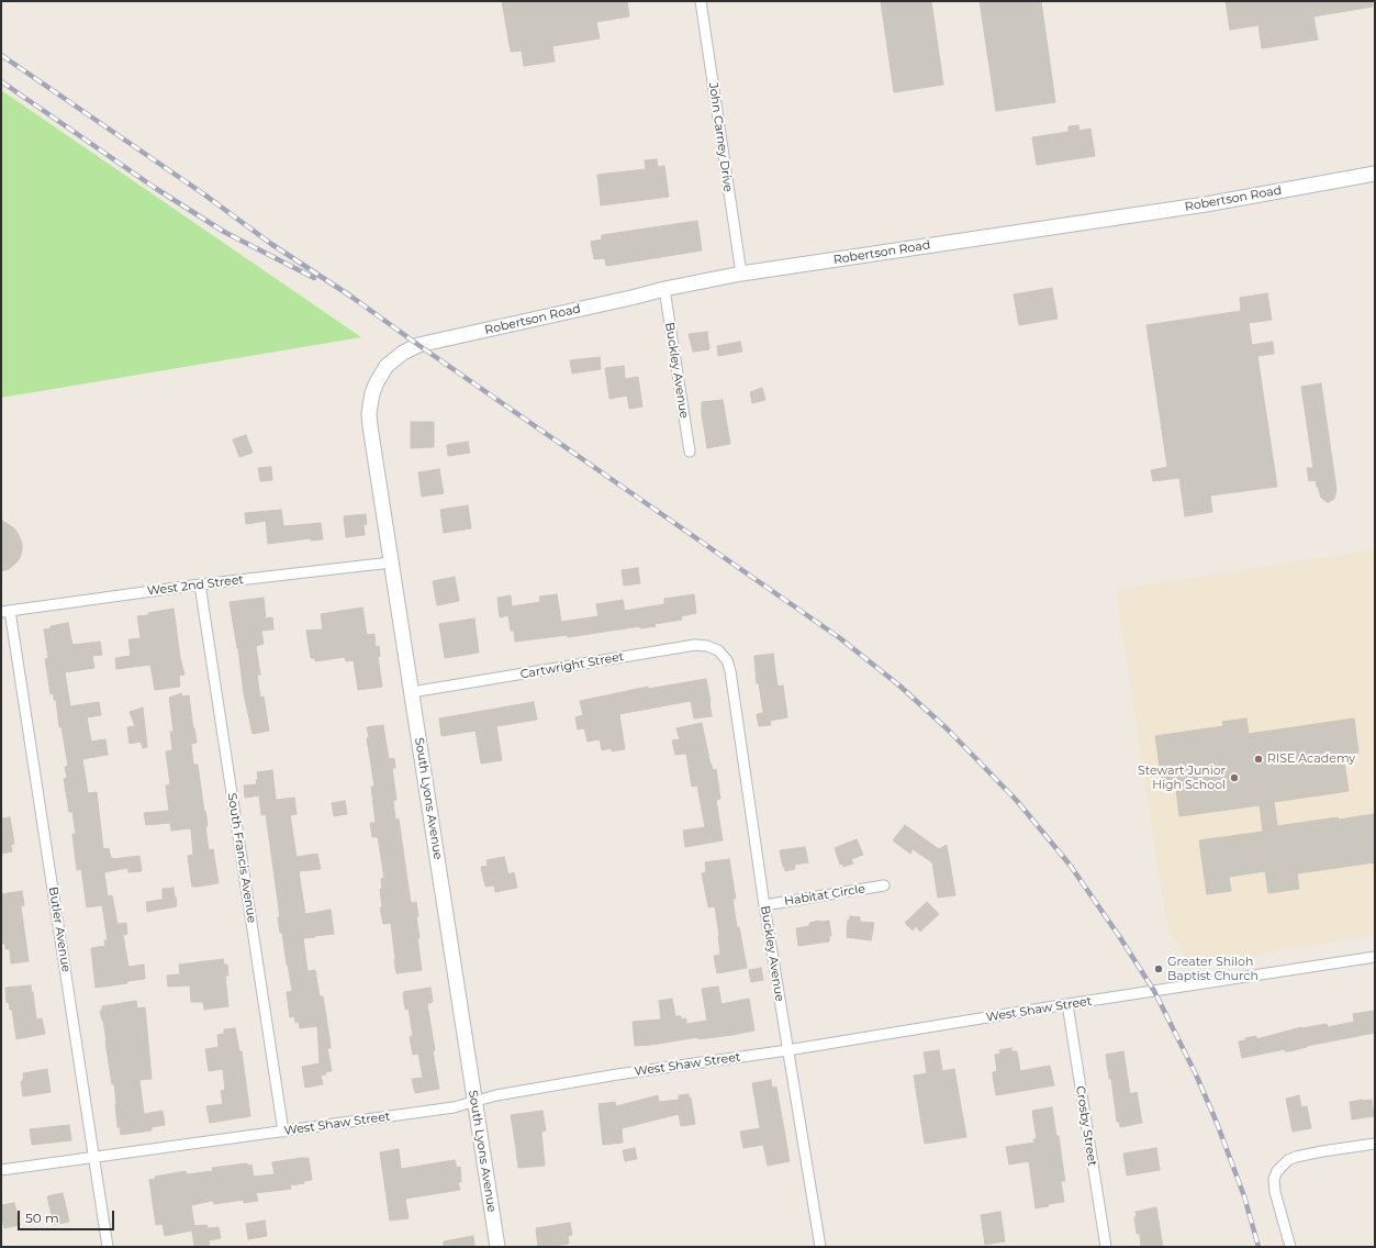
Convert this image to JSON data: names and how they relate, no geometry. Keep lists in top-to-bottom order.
{
  "streets": {
    "street": [
      "John Carney Drive",
      "Robertson Road",
      "Buckley Avenue",
      "West 2nd Street",
      "Cartwright Street",
      "South Lyons Avenue",
      "South Francis Avenue",
      "Habitat Circle",
      "Butler Avenue",
      "West Shaw Street",
      "Crosby Street"
    ]
  },
  "crossings": [
    ["John Carney Drive", "Robertson Road"],
    ["Robertson Road", "Buckley Avenue"],
    ["Robertson Road", "South Lyons Avenue"],
    ["Buckley Avenue", "Cartwright Street"],
    ["Buckley Avenue", "Habitat Circle"],
    ["Buckley Avenue", "West Shaw Street"],
    ["West 2nd Street", "South Lyons Avenue"],
    ["West 2nd Street", "South Francis Avenue"],
    ["West 2nd Street", "Butler Avenue"],
    ["Cartwright Street", "South Lyons Avenue"],
    ["South Lyons Avenue", "West Shaw Street"],
    ["South Francis Avenue", "West Shaw Street"],
    ["Butler Avenue", "West Shaw Street"],
    ["West Shaw Street", "Crosby Street"]
  ],
  "places": ["RISE Academy", "Stewart Junior High School", "Greater Shiloh Baptist Church"],
  "scale_bar": "50 m"
}
